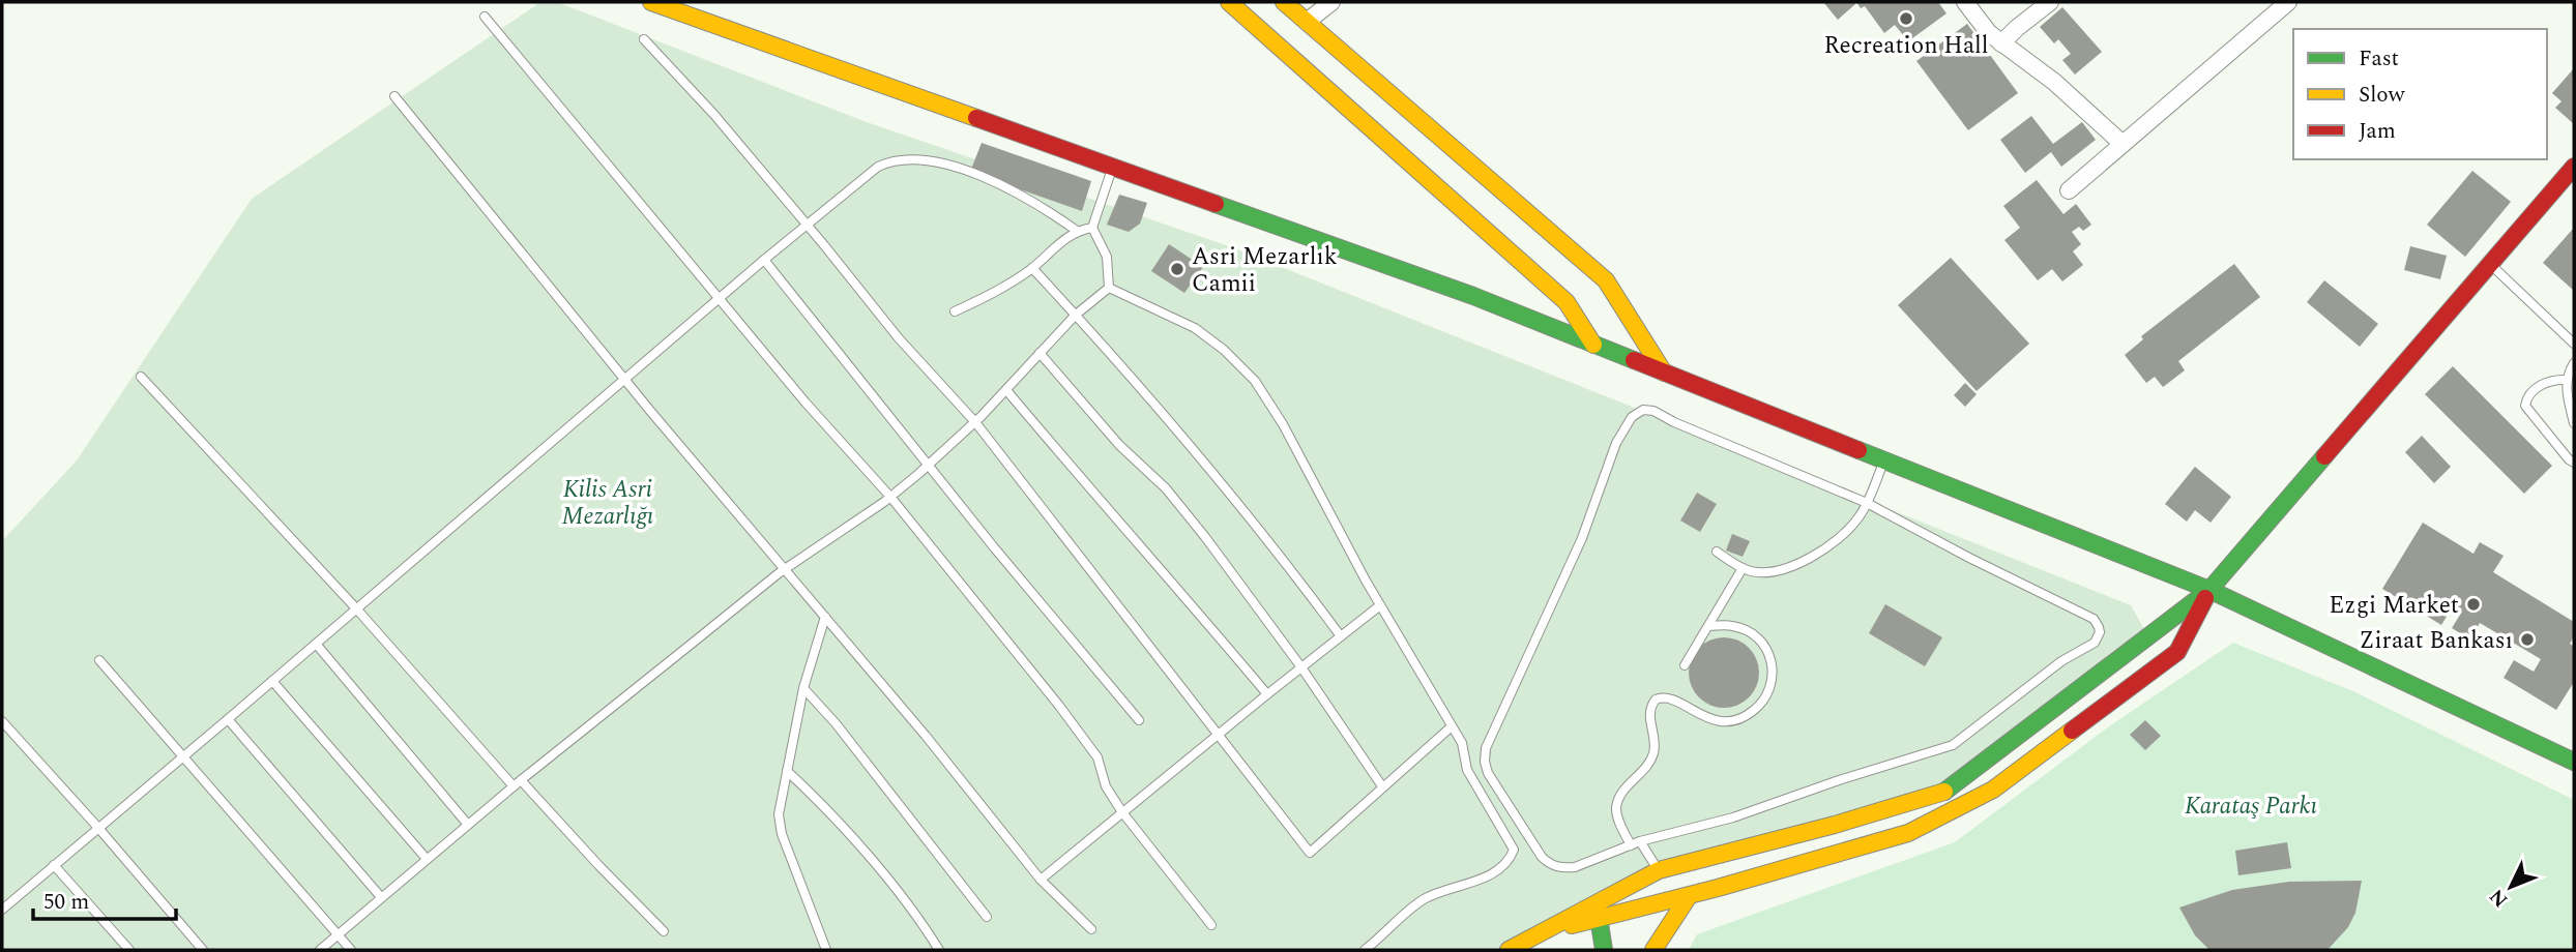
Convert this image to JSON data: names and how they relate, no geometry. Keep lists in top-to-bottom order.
{
  "parks": ["Kilis Asri Mezarlığı", "Karataş Parkı"],
  "places": [
    "Recreation Hall",
    "Asri Mezarlık Camii",
    "Ezgi Market",
    "Ziraat Bankası"
  ],
  "legend": ["Fast", "Slow", "Jam"],
  "scale_bar": "50 m",
  "north": "bottom left"
}
